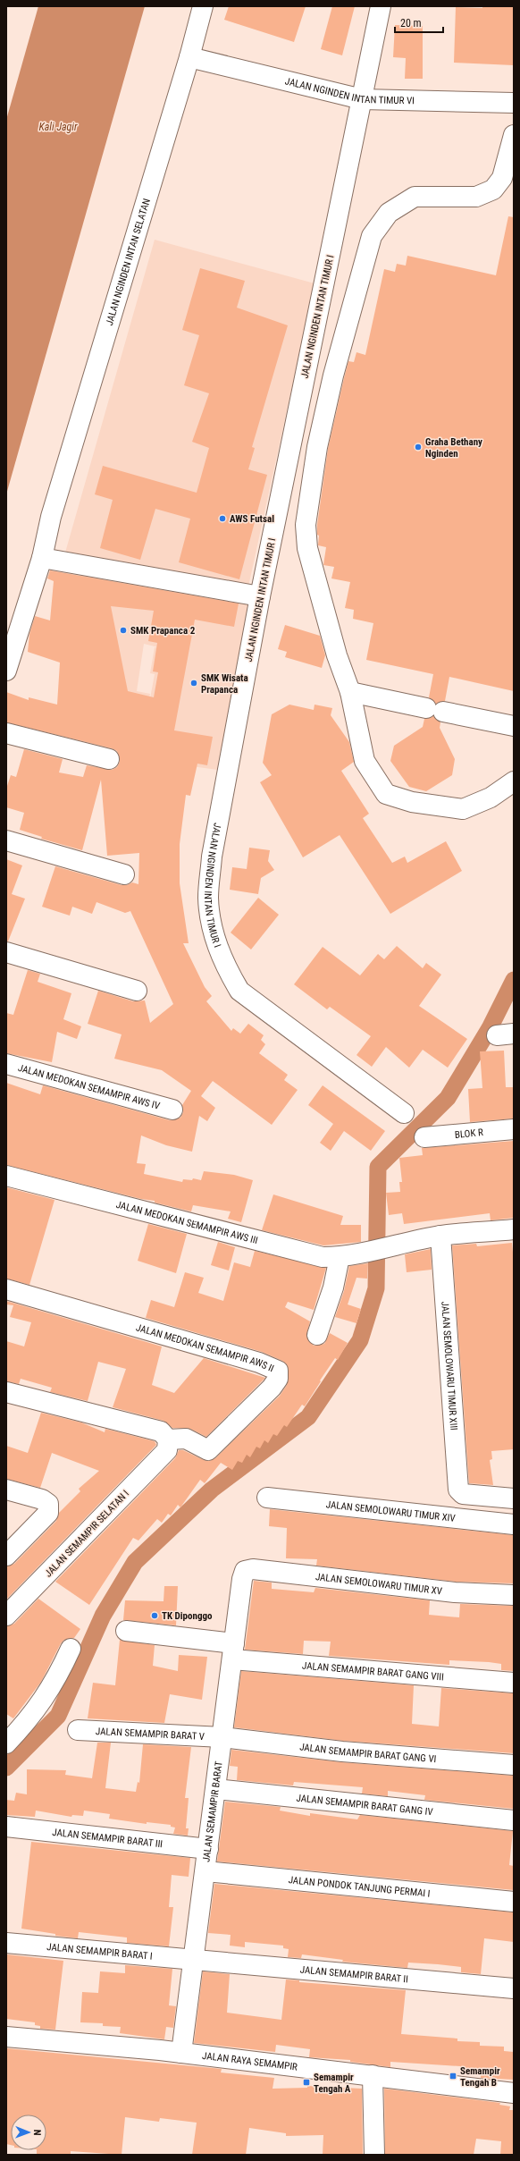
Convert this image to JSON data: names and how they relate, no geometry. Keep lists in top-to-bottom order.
{
  "streets": {
    "street": [
      "JALAN NGINDEN INTAN TIMUR VI",
      "JALAN NGINDEN INTAN SELATAN",
      "JALAN NGINDEN INTAN TIMUR I",
      "JALAN MEDOKAN SEMAMPIR AWS IV",
      "BLOK R",
      "JALAN MEDOKAN SEMAMPIR AWS III",
      "JALAN MEDOKAN SEMAMPIR AWS II",
      "JALAN SEMOLOWARU TIMUR XIII",
      "JALAN SEMOLOWARU TIMUR XIV",
      "JALAN SEMAMPIR SELATAN I",
      "JALAN SEMOLOWARU TIMUR XV",
      "JALAN SEMAMPIR BARAT GANG VIII",
      "JALAN SEMAMPIR BARAT V",
      "JALAN SEMAMPIR BARAT GANG VI",
      "JALAN SEMAMPIR BARAT GANG IV",
      "JALAN SEMAMPIR BARAT",
      "JALAN SEMAMPIR BARAT III",
      "JALAN PONDOK TANJUNG PERMAI I",
      "JALAN SEMAMPIR BARAT I",
      "JALAN SEMAMPIR BARAT II",
      "JALAN RAYA SEMAMPIR"
    ]
  },
  "crossings": [
    ["JALAN NGINDEN INTAN TIMUR VI", "JALAN NGINDEN INTAN SELATAN"],
    ["JALAN NGINDEN INTAN TIMUR VI", "JALAN NGINDEN INTAN TIMUR I"],
    ["JALAN MEDOKAN SEMAMPIR AWS III", "JALAN SEMOLOWARU TIMUR XIII"],
    ["JALAN MEDOKAN SEMAMPIR AWS II", "JALAN SEMAMPIR SELATAN I"],
    ["JALAN SEMOLOWARU TIMUR XV", "JALAN SEMAMPIR BARAT"],
    ["JALAN SEMAMPIR BARAT GANG VIII", "JALAN SEMAMPIR BARAT"],
    ["JALAN SEMAMPIR BARAT V", "JALAN SEMAMPIR BARAT GANG VI"],
    ["JALAN SEMAMPIR BARAT V", "JALAN SEMAMPIR BARAT"],
    ["JALAN SEMAMPIR BARAT GANG VI", "JALAN SEMAMPIR BARAT"],
    ["JALAN SEMAMPIR BARAT GANG IV", "JALAN SEMAMPIR BARAT"],
    ["JALAN SEMAMPIR BARAT", "JALAN SEMAMPIR BARAT III"],
    ["JALAN SEMAMPIR BARAT", "JALAN PONDOK TANJUNG PERMAI I"],
    ["JALAN SEMAMPIR BARAT", "JALAN SEMAMPIR BARAT I"],
    ["JALAN SEMAMPIR BARAT", "JALAN SEMAMPIR BARAT II"],
    ["JALAN SEMAMPIR BARAT", "JALAN RAYA SEMAMPIR"],
    ["JALAN SEMAMPIR BARAT I", "JALAN SEMAMPIR BARAT II"]
  ],
  "water": ["Kali Jagir"],
  "places": {
    "other": [
      "Graha Bethany Nginden",
      "AWS Futsal",
      "SMK Prapanca 2",
      "SMK Wisata Prapanca",
      "TK Diponggo"
    ],
    "transit": ["Semampir Tengah B", "Semampir Tengah A"]
  },
  "scale_bar": "20 m",
  "north": "right"
}
